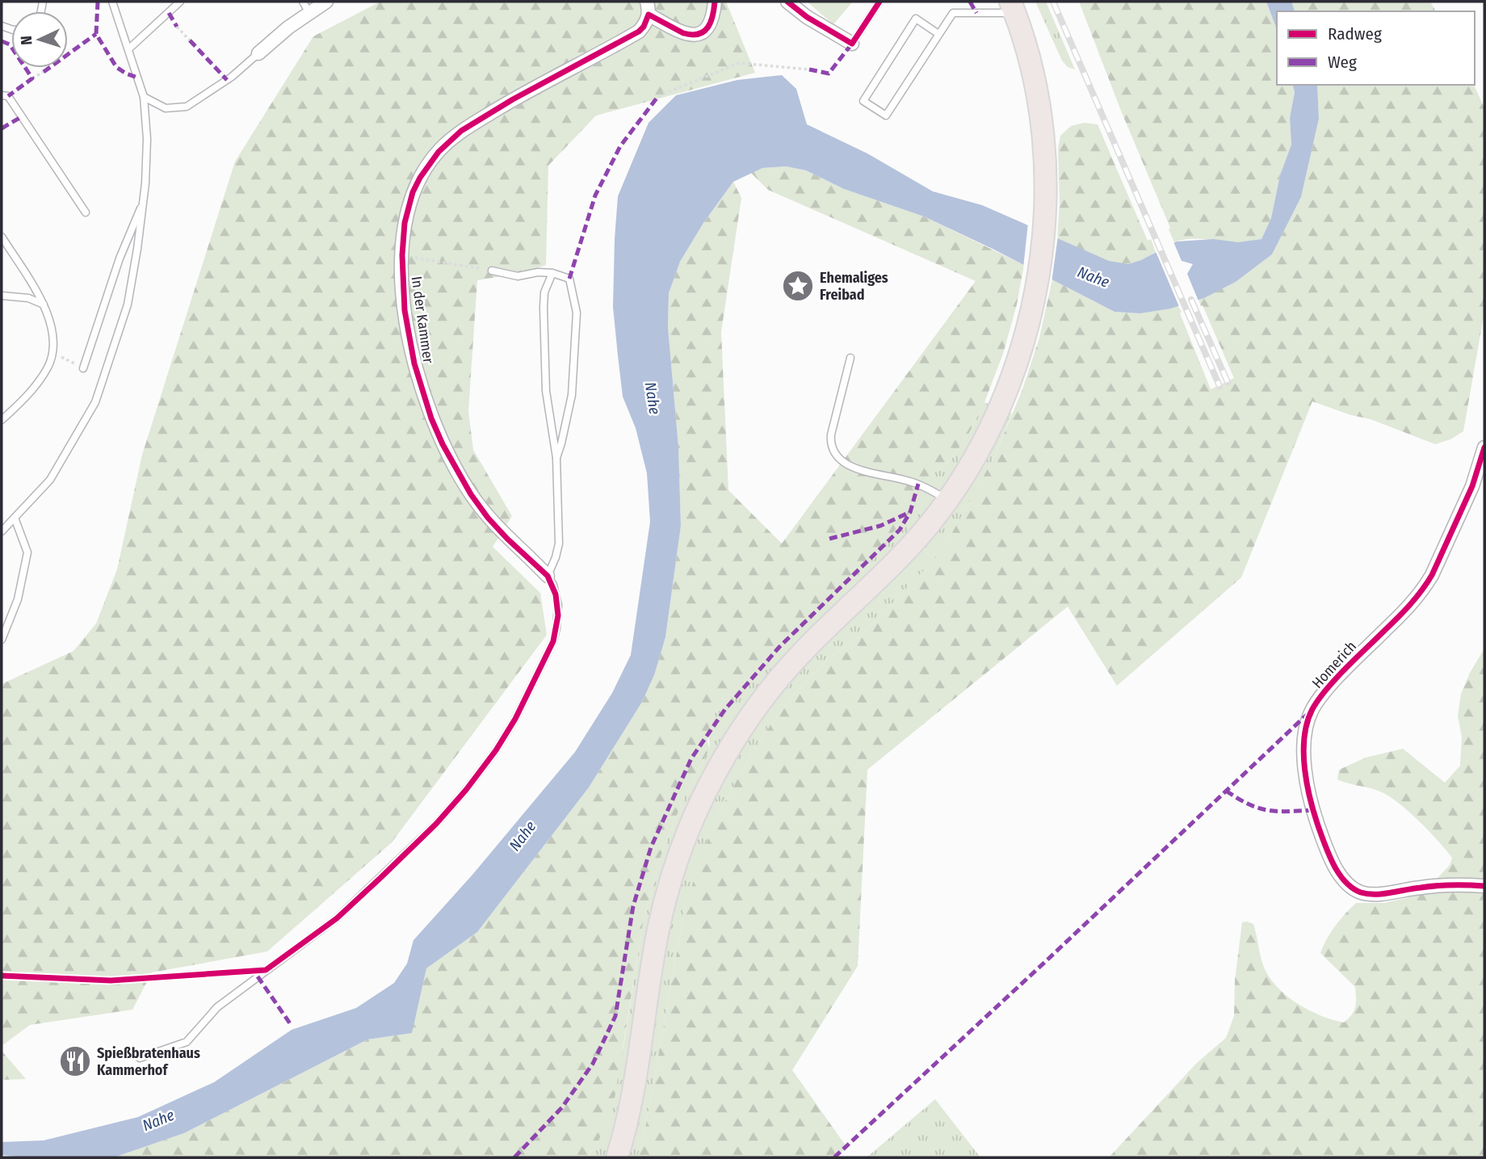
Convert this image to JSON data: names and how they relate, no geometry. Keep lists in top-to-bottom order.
{
  "streets": {
    "street": ["In der Kammer", "Homerich"]
  },
  "water": ["Nahe"],
  "places": {
    "place": ["Ehemaliges Freibad"],
    "restaurant": ["Spießbratenhaus Kammerhof"]
  },
  "legend": ["Radweg", "Weg"],
  "north": "left"
}
